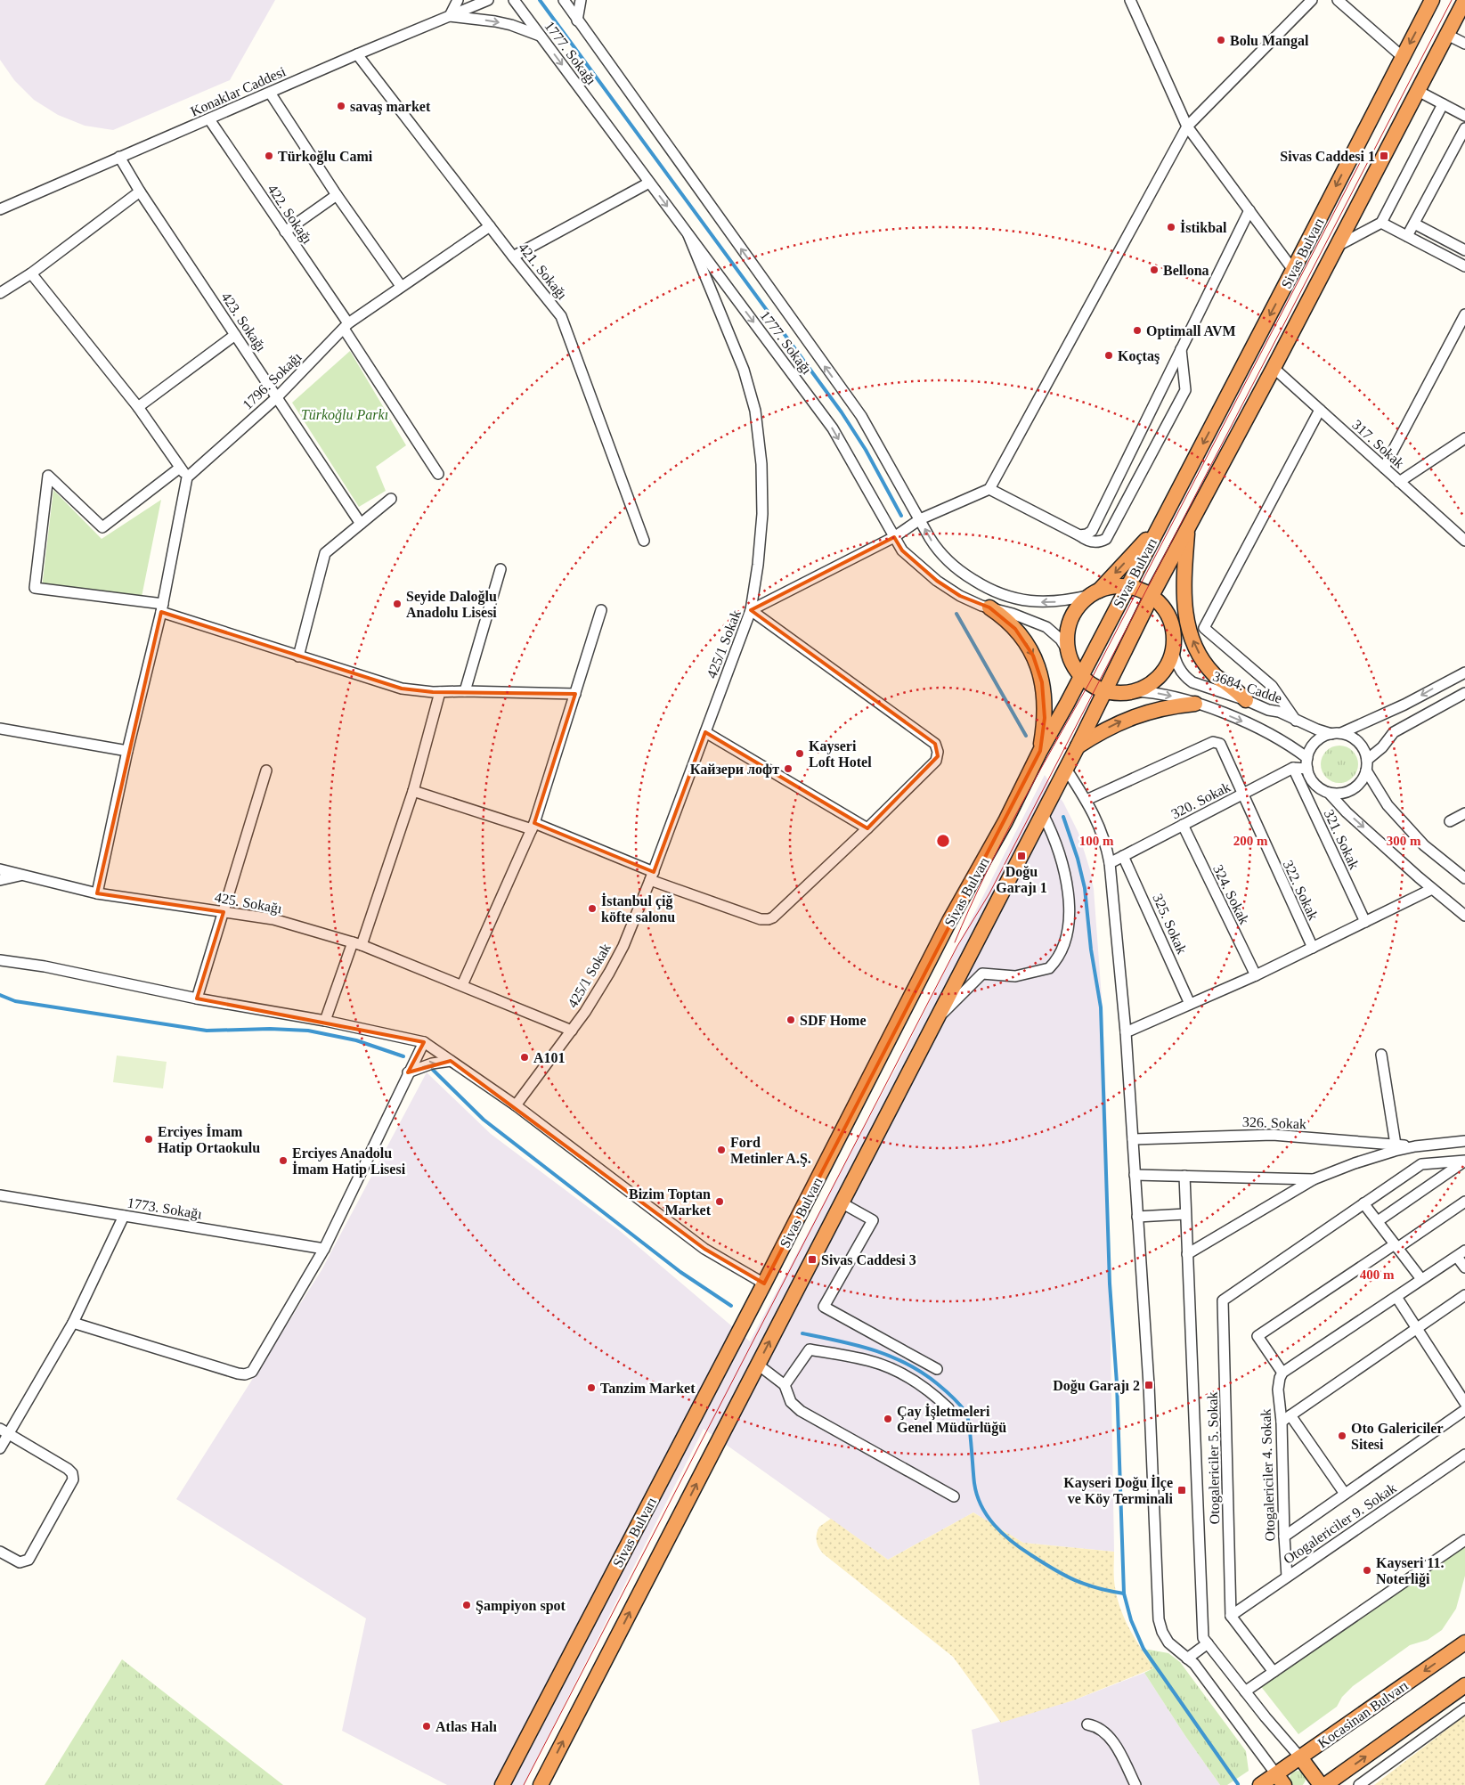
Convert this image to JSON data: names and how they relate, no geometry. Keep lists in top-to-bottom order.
{
  "streets": {
    "highway": ["Sivas Bulvarı", "Kocasinan Bulvarı"],
    "street": [
      "1777. Sokağı",
      "Konaklar Caddesi",
      "422. Sokağı",
      "421. Sokağı",
      "423. Sokağı",
      "1796. Sokağı",
      "317. Sokak",
      "425/1 Sokak",
      "3684. Cadde",
      "320. Sokak",
      "321. Sokak",
      "322. Sokak",
      "324. Sokak",
      "425. Sokağı",
      "325. Sokak",
      "326. Sokak",
      "1773. Sokağı",
      "Otogalericiler 5. Sokak",
      "Otogalericiler 4. Sokak",
      "Otogalericiler 9. Sokak"
    ]
  },
  "crossings": [
    ["1777. Sokağı", "425/1 Sokak"],
    ["Konaklar Caddesi", "422. Sokağı"],
    ["Konaklar Caddesi", "421. Sokağı"],
    ["Konaklar Caddesi", "423. Sokağı"],
    ["422. Sokağı", "1796. Sokağı"],
    ["Sivas Bulvarı", "317. Sokak"],
    ["421. Sokağı", "1796. Sokağı"],
    ["423. Sokağı", "1796. Sokağı"],
    ["425/1 Sokak", "425. Sokağı"],
    ["320. Sokak", "321. Sokak"],
    ["320. Sokak", "322. Sokak"],
    ["320. Sokak", "324. Sokak"],
    ["320. Sokak", "325. Sokak"],
    ["Otogalericiler 5. Sokak", "Otogalericiler 9. Sokak"],
    ["Otogalericiler 4. Sokak", "Otogalericiler 9. Sokak"]
  ],
  "parks": ["Türkoğlu Parkı"],
  "places": {
    "other": [
      "Bolu Mangal",
      "savaş market",
      "Türkoğlu Cami",
      "İstikbal",
      "Bellona",
      "Optimall AVM",
      "Koçtaş",
      "Seyide Daloğlu Anadolu Lisesi",
      "Kayseri Loft Hotel",
      "Кайзери лофт",
      "İstanbul çiğ köfte salonu",
      "SDF Home",
      "A101",
      "Erciyes İmam Hatip Ortaokulu",
      "Ford Metinler A.Ş.",
      "Erciyes Anadolu İmam Hatip Lisesi",
      "Bizim Toptan Market",
      "Tanzim Market",
      "Çay İşletmeleri Genel Müdürlüğü",
      "Oto Galericiler Sitesi",
      "Kayseri 11. Noterliği",
      "Şampiyon spot",
      "Atlas Halı"
    ],
    "transit": [
      "Sivas Caddesi 1",
      "Doğu Garajı 1",
      "Sivas Caddesi 3",
      "Doğu Garajı 2",
      "Kayseri Doğu İlçe ve Köy Terminali"
    ]
  },
  "rings": [
    "100 m",
    "200 m",
    "300 m",
    "400 m"
  ]
}
